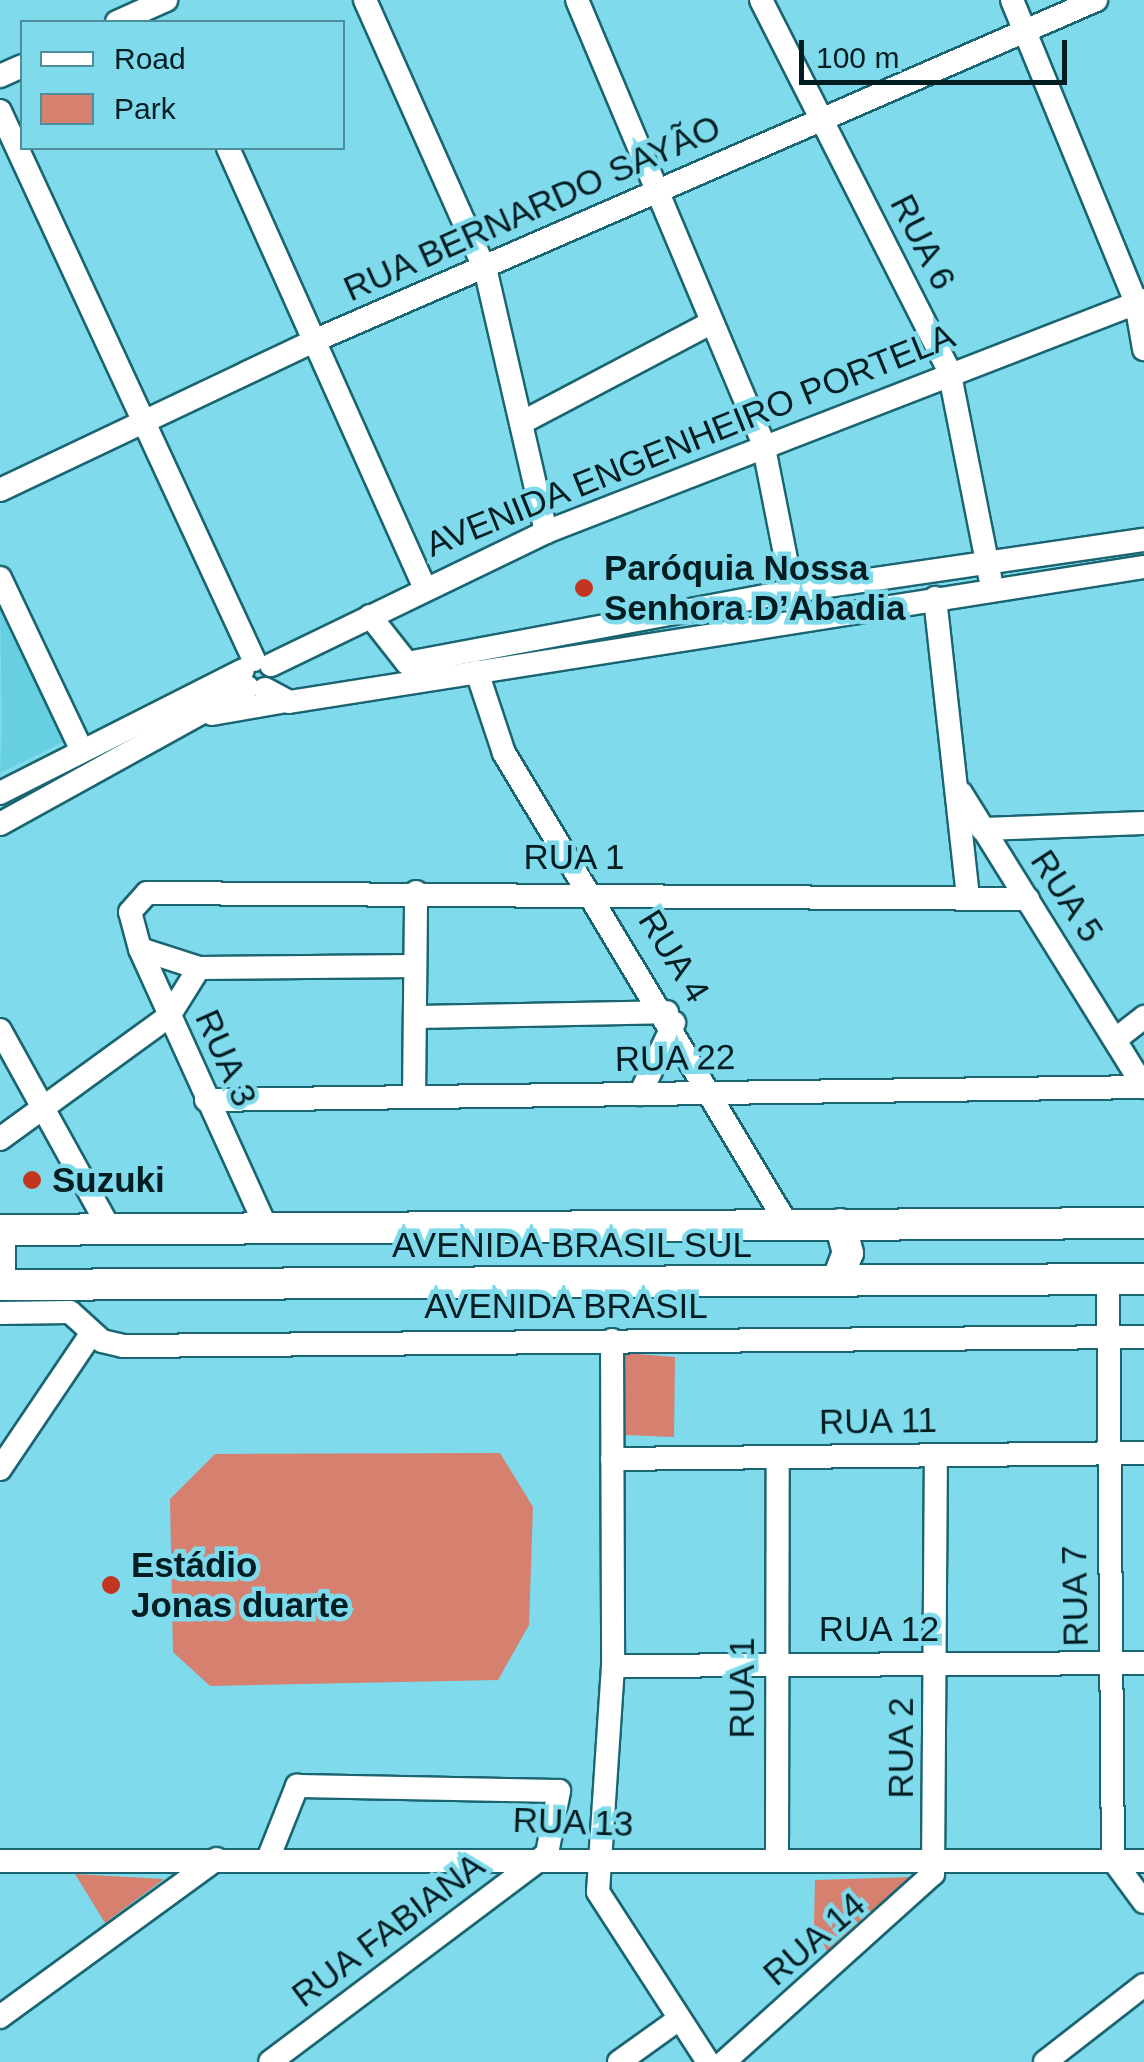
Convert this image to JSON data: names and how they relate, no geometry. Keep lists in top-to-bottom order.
{
  "streets": {
    "main road": ["AVENIDA BRASIL SUL"],
    "street": [
      "RUA BERNARDO SAYÃO",
      "RUA 6",
      "AVENIDA ENGENHEIRO PORTELA",
      "RUA 1",
      "RUA 5",
      "RUA 4",
      "RUA 3",
      "RUA 22",
      "AVENIDA BRASIL",
      "RUA 11",
      "RUA 7",
      "RUA 12",
      "RUA 2",
      "RUA 13",
      "RUA FABIANA",
      "RUA 14"
    ]
  },
  "crossings": [
    ["RUA BERNARDO SAYÃO", "RUA 6"],
    ["RUA 6", "AVENIDA ENGENHEIRO PORTELA"],
    ["RUA 1", "RUA 5"],
    ["RUA 1", "RUA 4"],
    ["RUA 1", "RUA 3"],
    ["RUA 1", "RUA 11"],
    ["RUA 1", "RUA 12"],
    ["RUA 1", "RUA 13"],
    ["RUA 5", "RUA 22"],
    ["RUA 4", "RUA 22"],
    ["RUA 4", "AVENIDA BRASIL SUL"],
    ["RUA 3", "RUA 22"],
    ["RUA 3", "AVENIDA BRASIL SUL"],
    ["AVENIDA BRASIL SUL", "RUA 7"],
    ["AVENIDA BRASIL", "RUA 7"],
    ["RUA 11", "RUA 7"],
    ["RUA 11", "RUA 2"],
    ["RUA 7", "RUA 12"],
    ["RUA 7", "RUA 13"],
    ["RUA 12", "RUA 2"],
    ["RUA 2", "RUA 13"],
    ["RUA 2", "RUA 14"],
    ["RUA 13", "RUA FABIANA"],
    ["RUA 13", "RUA 14"]
  ],
  "places": ["Paróquia Nossa Senhora D’Abadia", "Suzuki", "Estádio Jonas duarte"],
  "legend": ["Road", "Park"],
  "scale_bar": "100 m"
}
